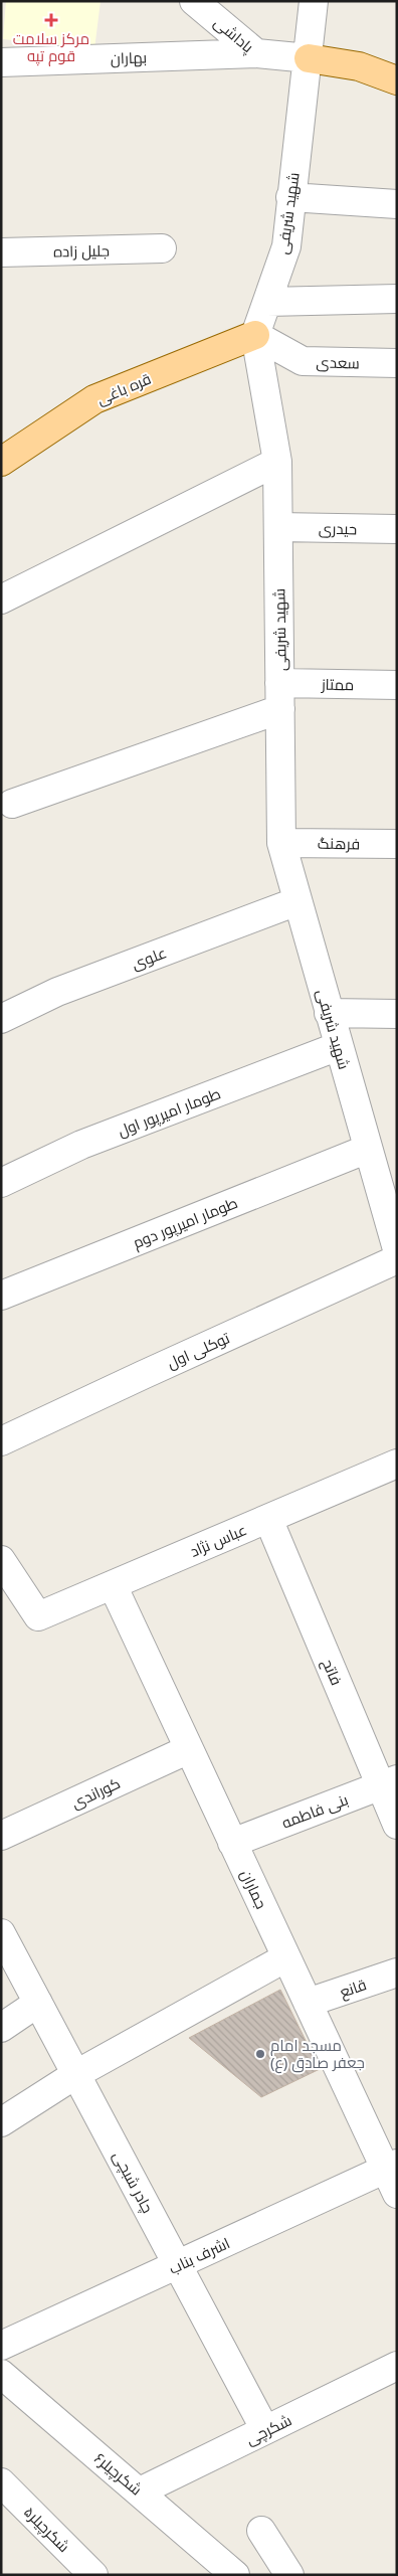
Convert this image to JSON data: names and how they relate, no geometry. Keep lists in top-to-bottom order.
{
  "streets": {
    "main road": ["قره باغی"],
    "street": [
      "پاداشی",
      "بهاران",
      "شهید شریفى",
      "جلیل زاده",
      "سعدی",
      "حیدری",
      "ممتاز",
      "فرهنگ",
      "علوی",
      "طومار امیرپور اول",
      "طومار امیرپور دوم",
      "توکلی اول",
      "عباس نژاد",
      "فاتح",
      "کوراندی",
      "بنی فاطمه",
      "جماران",
      "قانع",
      "چادر شبچی",
      "اشرف بناب",
      "شکرچی",
      "شکرچیلر۶",
      "شکرچیلر۵"
    ]
  },
  "crossings": [
    ["پاداشی", "بهاران"],
    ["پاداشی", "شهید شریفى"],
    ["شهید شریفى", "سعدی"],
    ["شهید شریفى", "قره باغی"],
    ["شهید شریفى", "حیدری"],
    ["شهید شریفى", "ممتاز"],
    ["شهید شریفى", "فرهنگ"],
    ["شهید شریفى", "علوی"],
    ["شهید شریفى", "طومار امیرپور اول"],
    ["شهید شریفى", "طومار امیرپور دوم"],
    ["سعدی", "قره باغی"],
    ["عباس نژاد", "فاتح"],
    ["عباس نژاد", "جماران"],
    ["فاتح", "بنی فاطمه"],
    ["کوراندی", "جماران"],
    ["بنی فاطمه", "جماران"],
    ["جماران", "قانع"],
    ["جماران", "اشرف بناب"],
    ["چادر شبچی", "اشرف بناب"],
    ["چادر شبچی", "شکرچی"],
    ["شکرچی", "شکرچیلر۶"]
  ],
  "places": {
    "health": ["مرکز سلامت قوم تپه"],
    "other": ["مسجد امام جعفر صادق (ع)"]
  }
}
